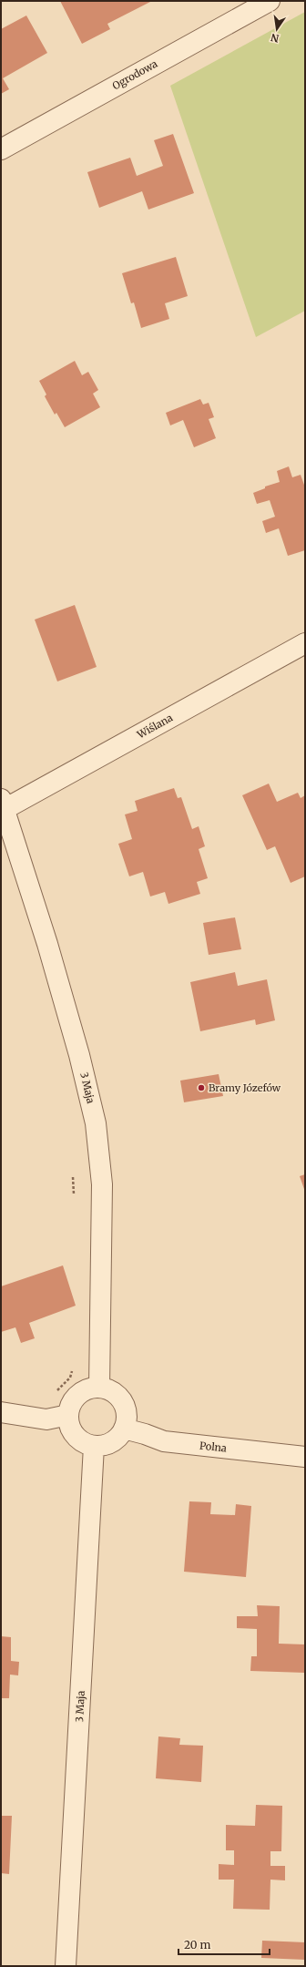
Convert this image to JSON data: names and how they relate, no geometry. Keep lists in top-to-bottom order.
{
  "streets": {
    "street": [
      "Ogrodowa",
      "Wiślana",
      "3 Maja",
      "Polna"
    ]
  },
  "crossings": [
    ["Wiślana", "3 Maja"],
    ["3 Maja", "Polna"]
  ],
  "places": ["Bramy Józefów"],
  "scale_bar": "20 m",
  "north": "bottom"
}
